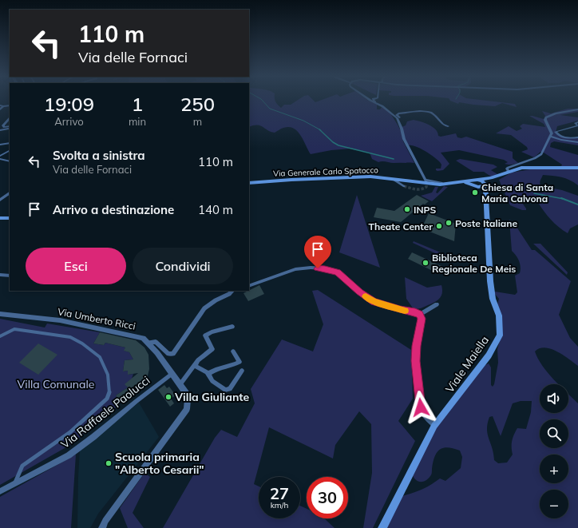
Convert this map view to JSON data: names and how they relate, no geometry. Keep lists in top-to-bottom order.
{
  "streets": {
    "main road": ["Via Generale Carlo Spatocco", "Viale Maiella"],
    "street": ["Via Umberto Ricci", "Via Raffaele Paolucci"]
  },
  "crossings": [
    ["Via Umberto Ricci", "Via Raffaele Paolucci"]
  ],
  "parks": ["Villa Comunale"],
  "places": [
    "Chiesa di Santa Maria Calvona",
    "INPS",
    "Poste Italiane",
    "Theate Center",
    "Biblioteca Regionale De Meis",
    "Villa Giuliante",
    "Scuola primaria \"Alberto Cesarii\""
  ],
  "page": {
    "turn": ["110 m", "Via delle Fornaci"],
    "eta": [
      "19:09",
      "Arrivo",
      "1",
      "min",
      "250",
      "m"
    ],
    "list": [
      {
        "name": "Svolta a sinistra",
        "note": "Via delle Fornaci",
        "value": "110 m"
      },
      {
        "name": "Arrivo a destinazione",
        "value": "140 m"
      }
    ],
    "buttons": ["Esci", "Condividi"],
    "map_buttons": ["+", "−"],
    "speed": "27 km/h",
    "limit": "30"
  }
}
